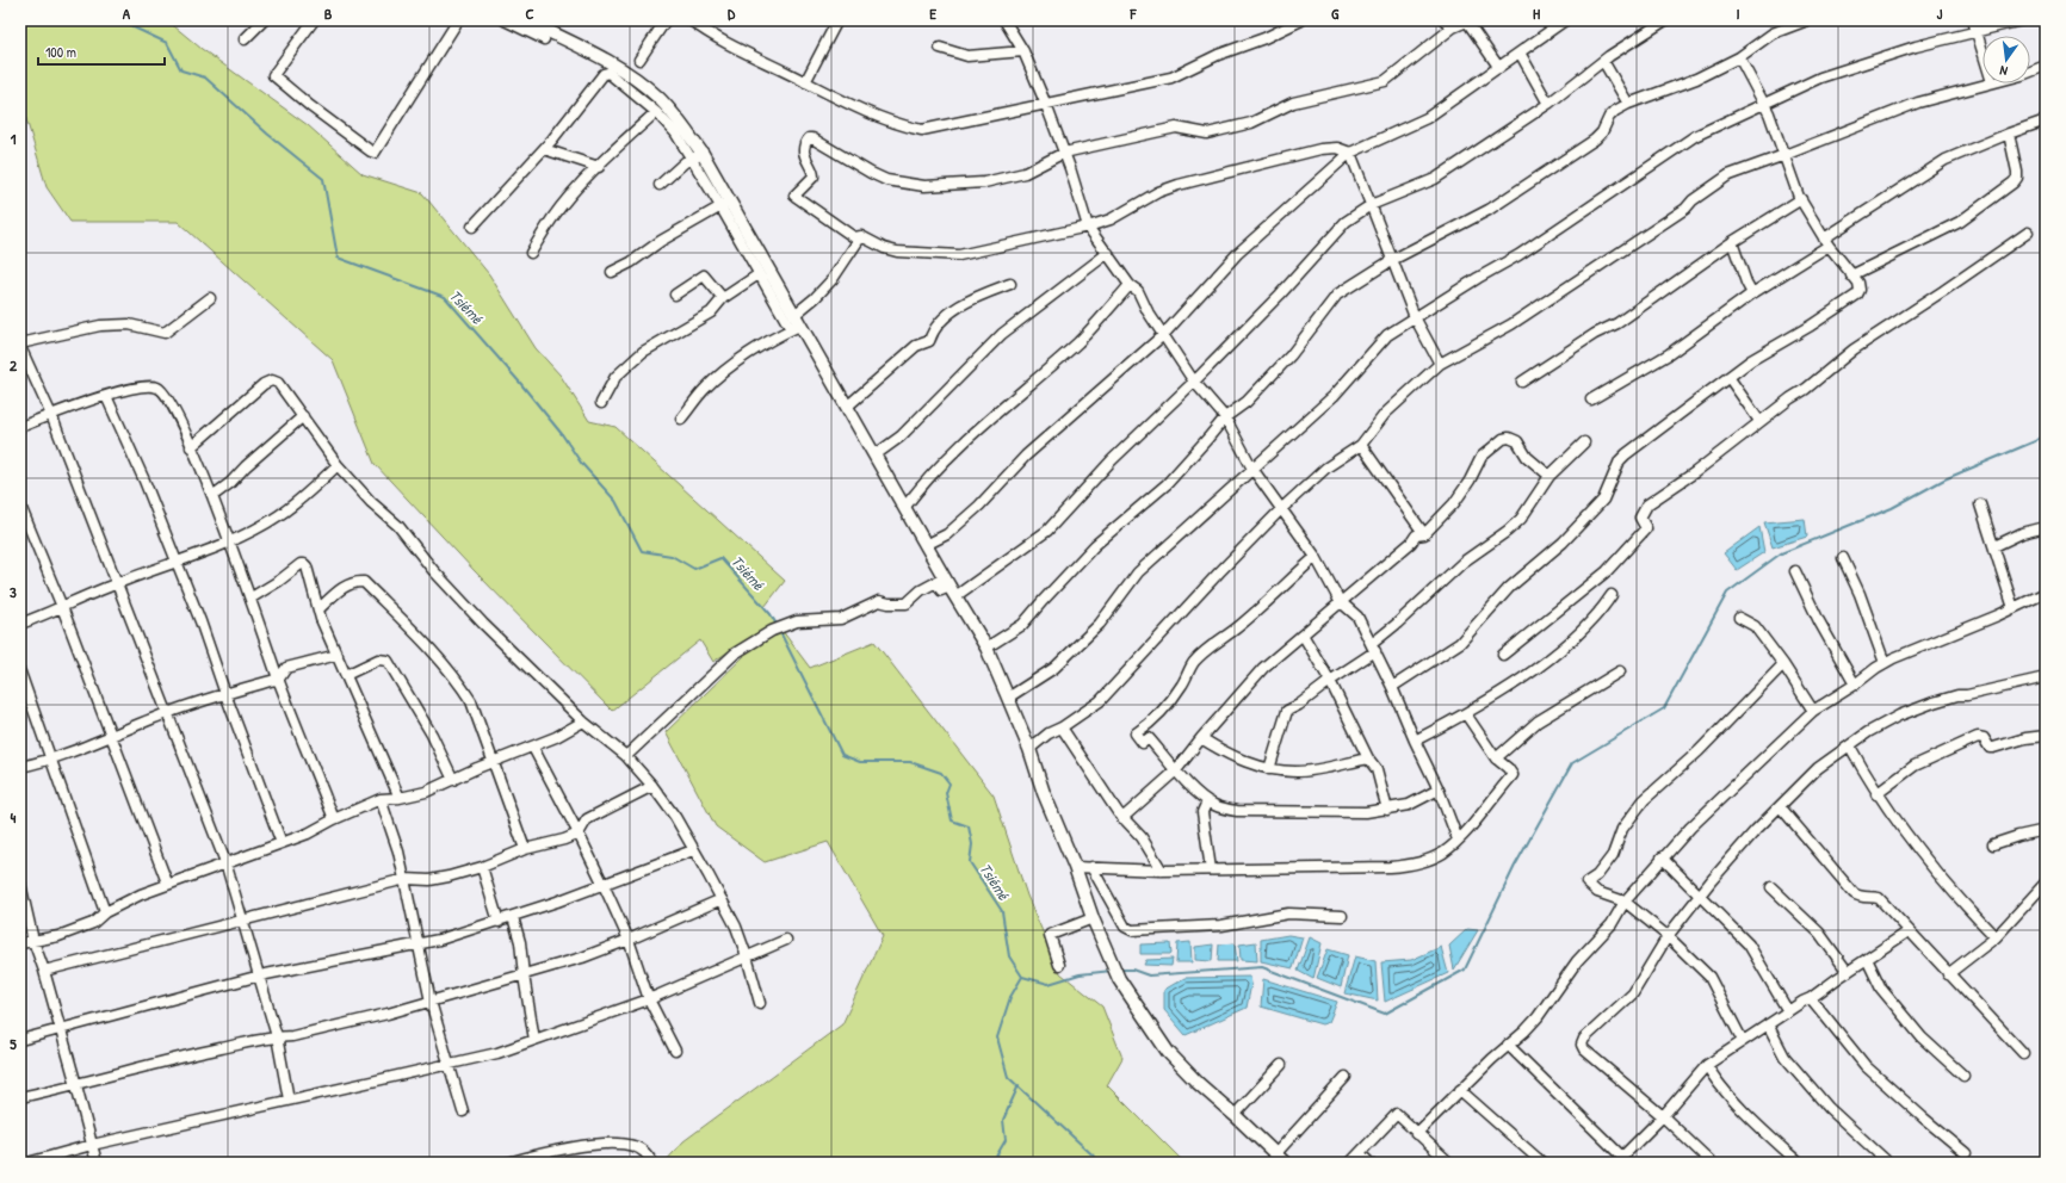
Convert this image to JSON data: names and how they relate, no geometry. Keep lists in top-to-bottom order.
{
  "water": ["Tsiémé"],
  "scale_bar": "100 m",
  "north": "bottom",
  "grid": {
    "columns": [
      "A",
      "B",
      "C",
      "D",
      "E",
      "F",
      "G",
      "H",
      "I",
      "J"
    ],
    "rows": [
      "1",
      "2",
      "3",
      "4",
      "5"
    ]
  }
}
